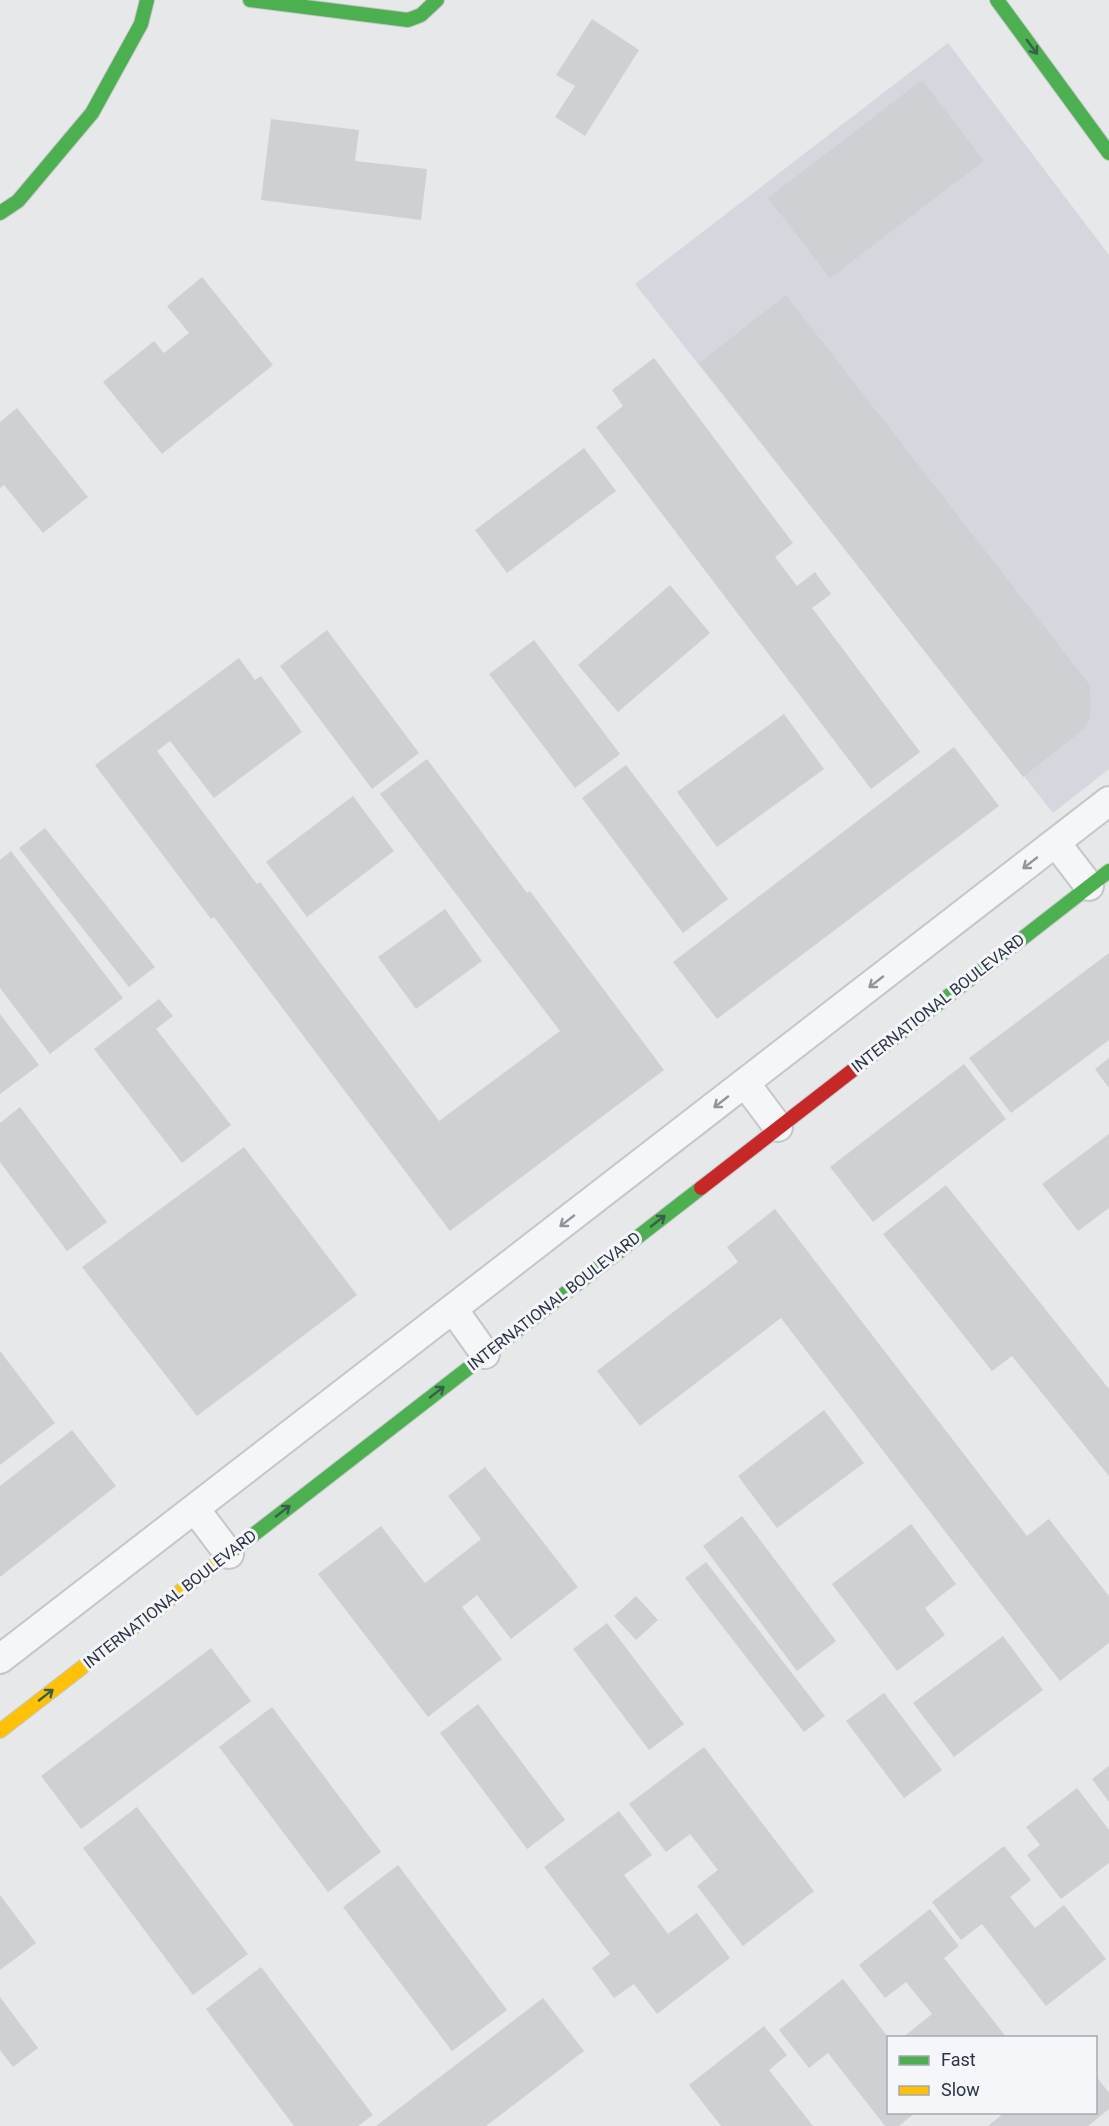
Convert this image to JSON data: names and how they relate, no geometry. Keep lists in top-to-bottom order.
{
  "streets": {
    "street": ["INTERNATIONAL BOULEVARD"]
  },
  "legend": ["Fast", "Slow"]
}
